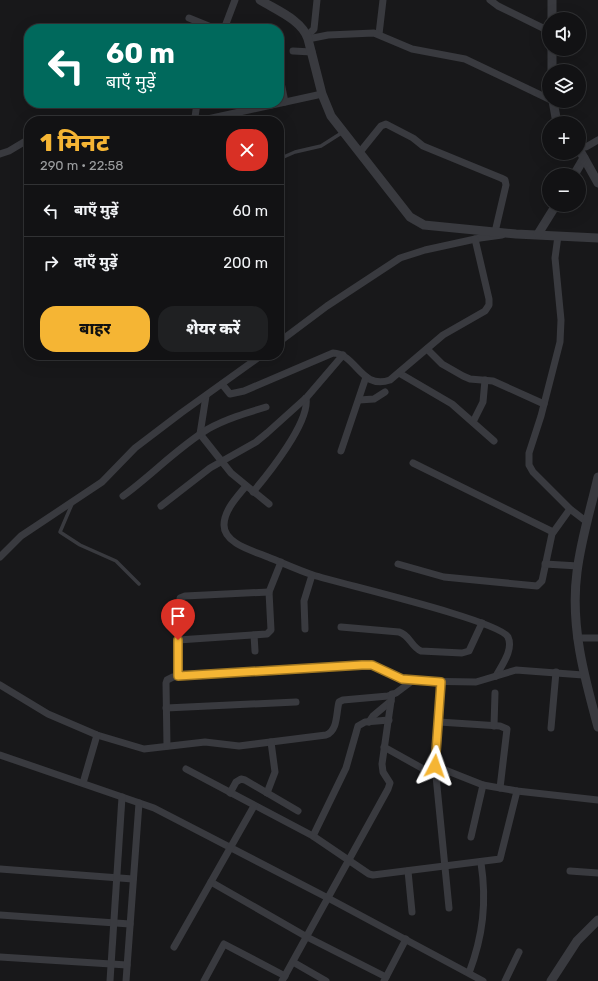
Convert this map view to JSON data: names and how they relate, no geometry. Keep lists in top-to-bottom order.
{
  "page": {
    "map_buttons": ["+", "−"],
    "turn": ["60 m", "बाएँ मुड़ें"],
    "heading": ["1 मिनट", "290 m · 22:58"],
    "list": [
      {
        "name": "बाएँ मुड़ें",
        "value": "60 m"
      },
      {
        "name": "दाएँ मुड़ें",
        "value": "200 m"
      }
    ],
    "buttons": ["बाहर", "शेयर करें"]
  }
}
